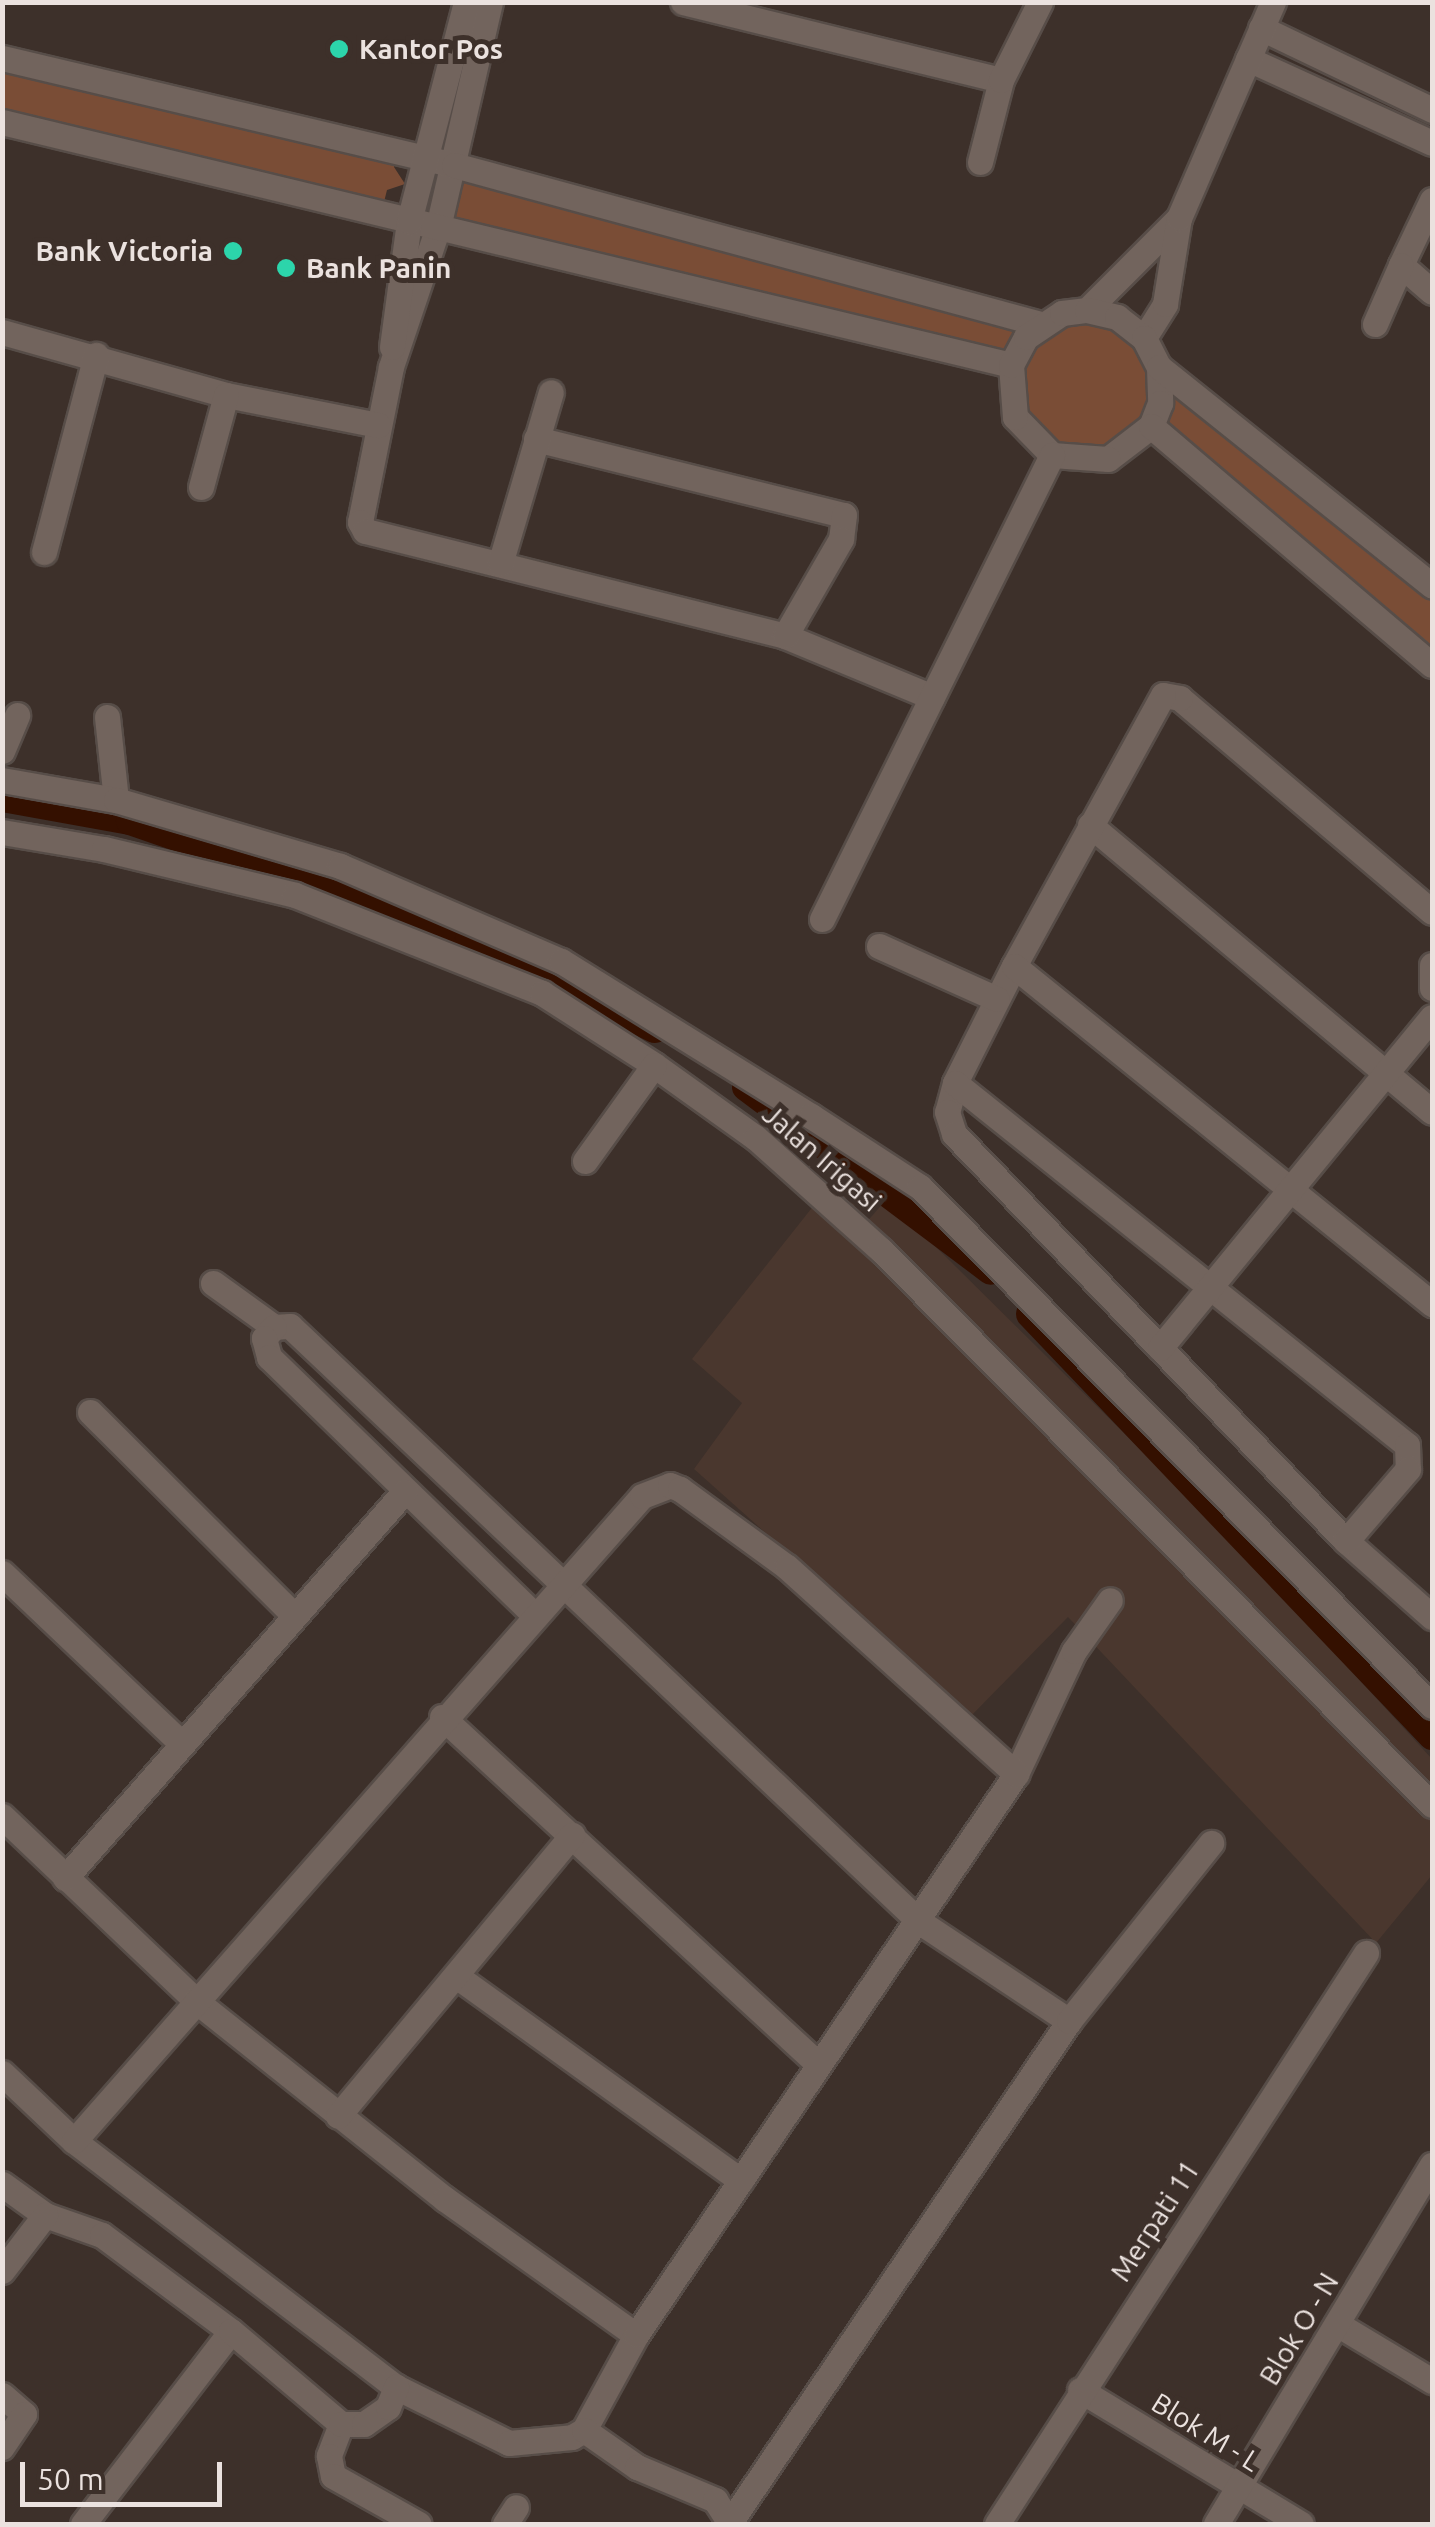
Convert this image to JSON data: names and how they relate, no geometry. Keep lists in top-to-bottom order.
{
  "streets": {
    "street": [
      "Jalan Irigasi",
      "Merpati 11",
      "Blok O - N",
      "Blok M - L"
    ]
  },
  "crossings": [
    ["Merpati 11", "Blok M - L"],
    ["Blok O - N", "Blok M - L"]
  ],
  "places": ["Kantor Pos", "Bank Victoria", "Bank Panin"],
  "scale_bar": "50 m"
}
